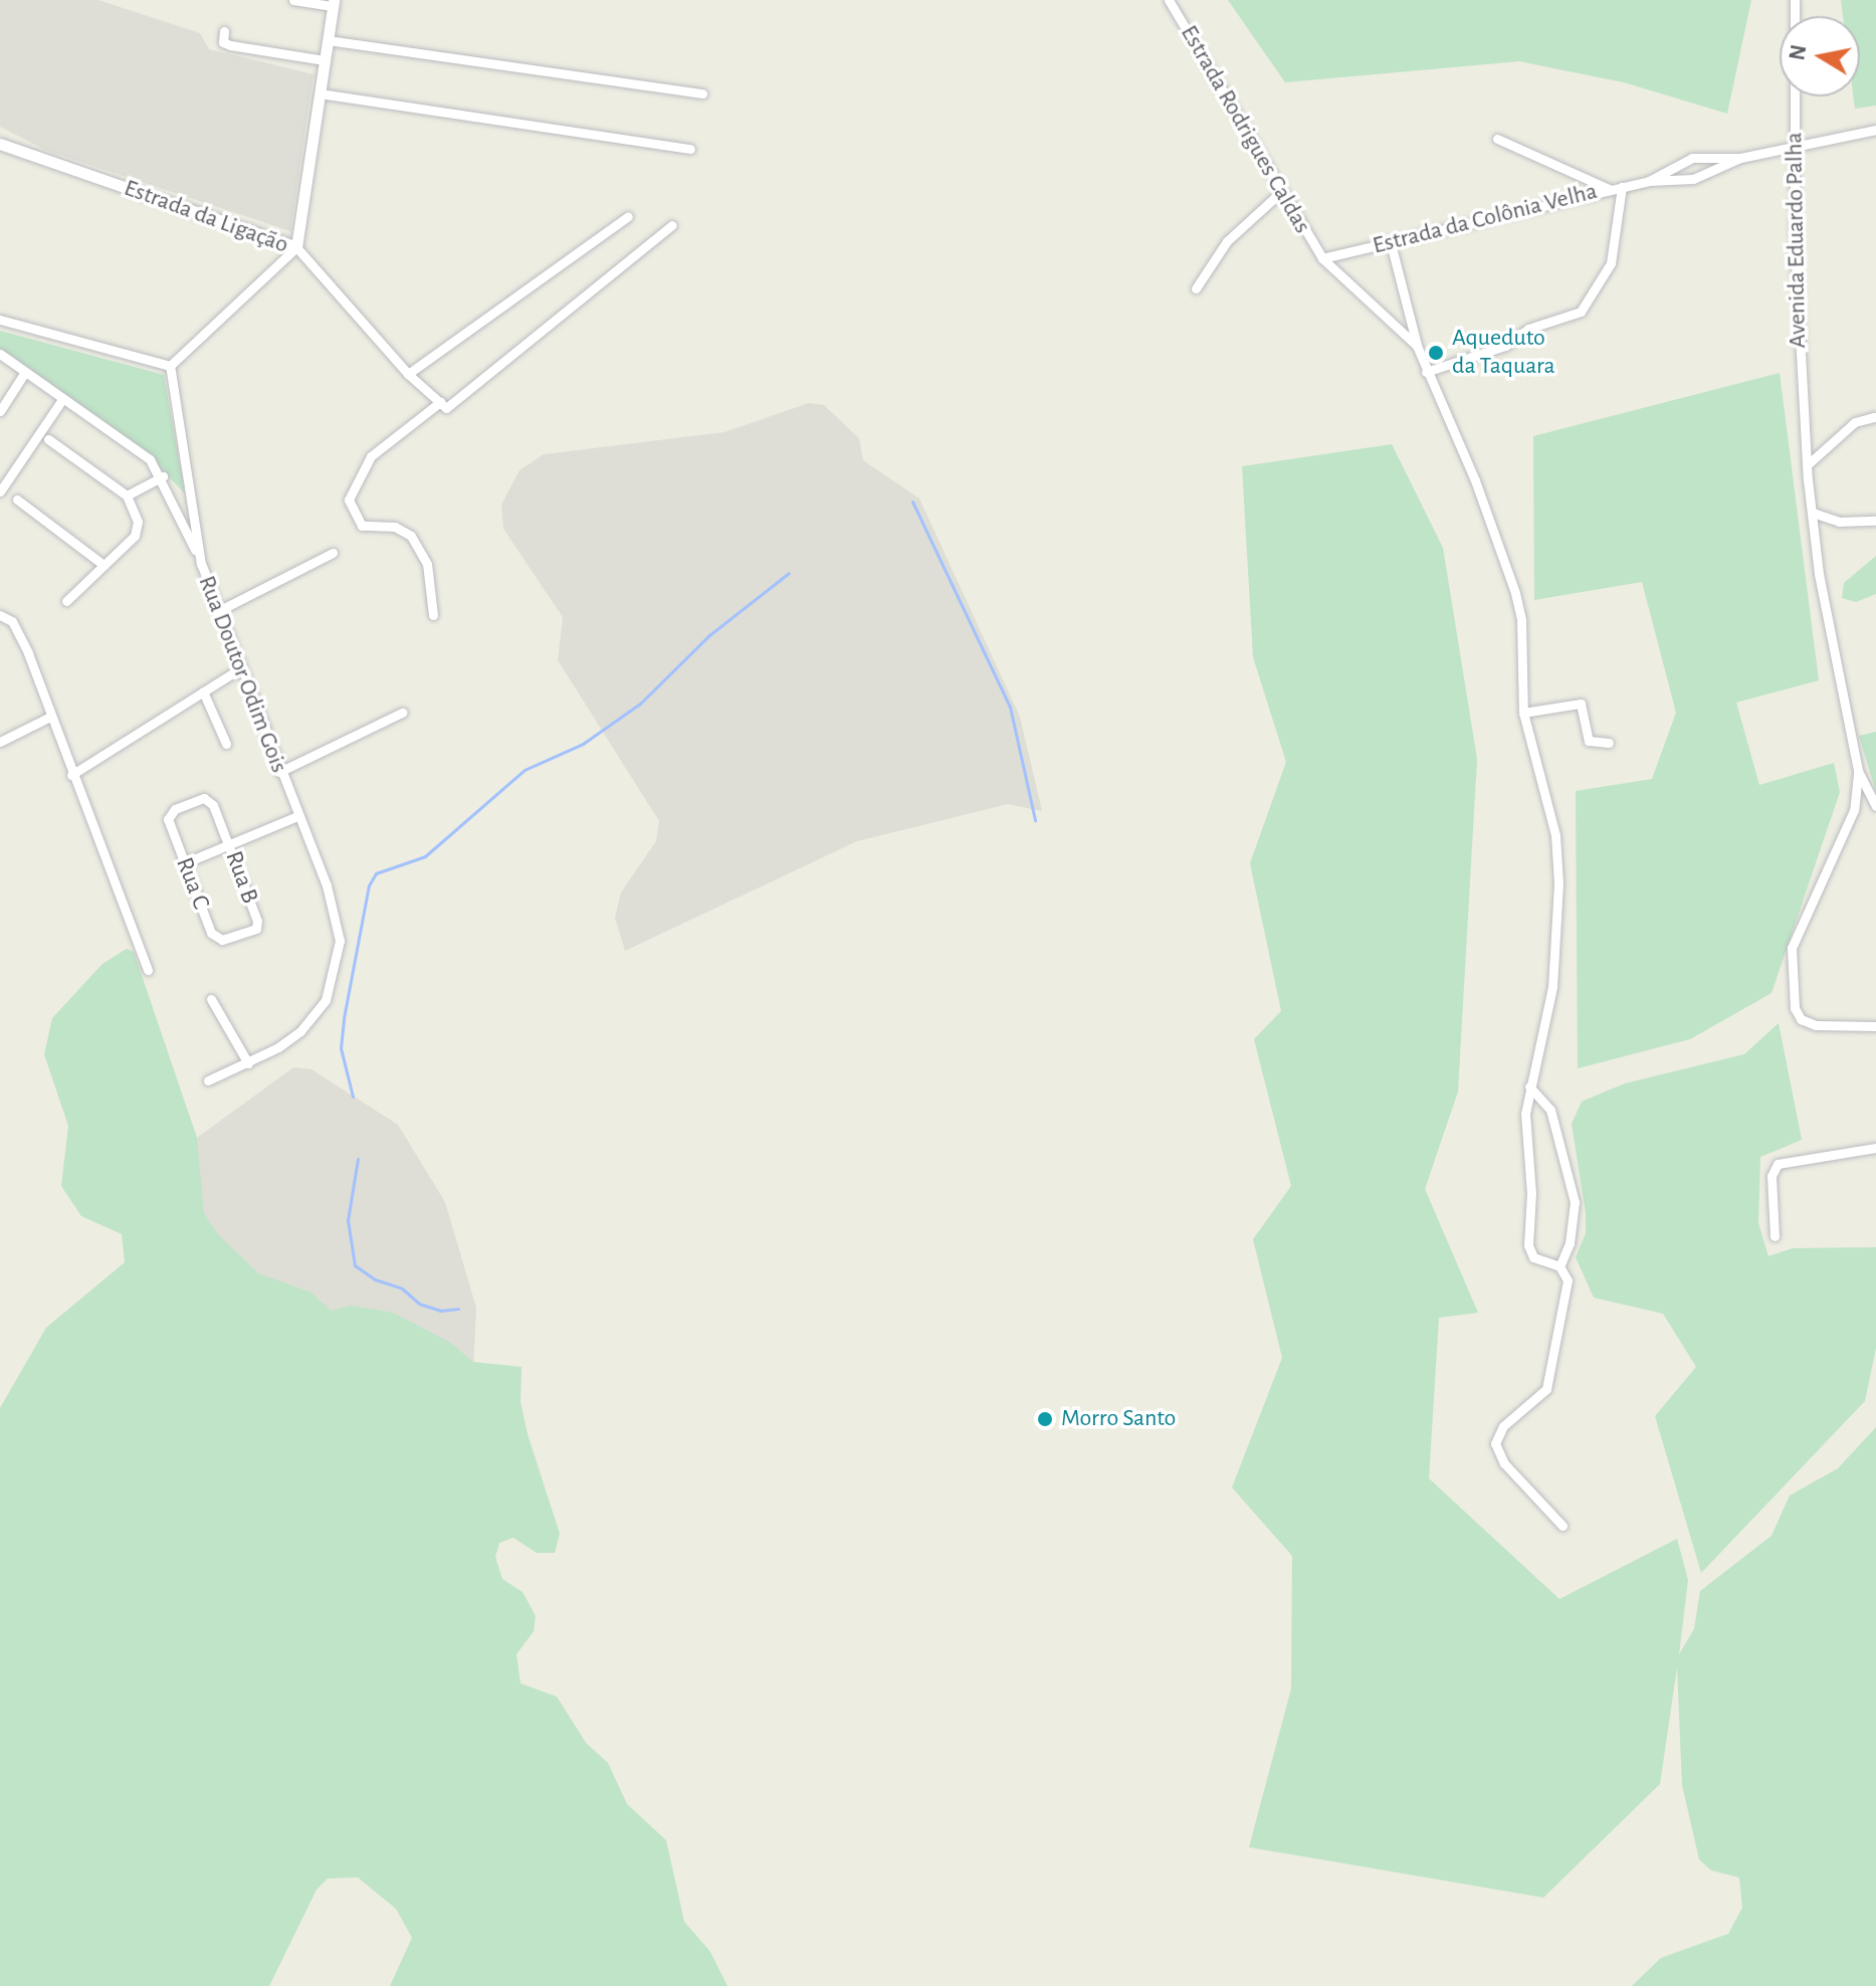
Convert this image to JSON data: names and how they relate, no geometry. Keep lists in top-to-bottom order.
{
  "streets": {
    "street": [
      "Estrada Rodrigues Caldas",
      "Estrada da Ligação",
      "Estrada da Colônia Velha",
      "Avenida Eduardo Palha",
      "Rua Doutor Odim Gois",
      "Rua B",
      "Rua C"
    ]
  },
  "crossings": [
    ["Estrada Rodrigues Caldas", "Estrada da Colônia Velha"],
    ["Estrada da Colônia Velha", "Avenida Eduardo Palha"],
    ["Rua B", "Rua C"]
  ],
  "places": ["Aqueduto da Taquara", "Morro Santo"],
  "north": "left"
}
